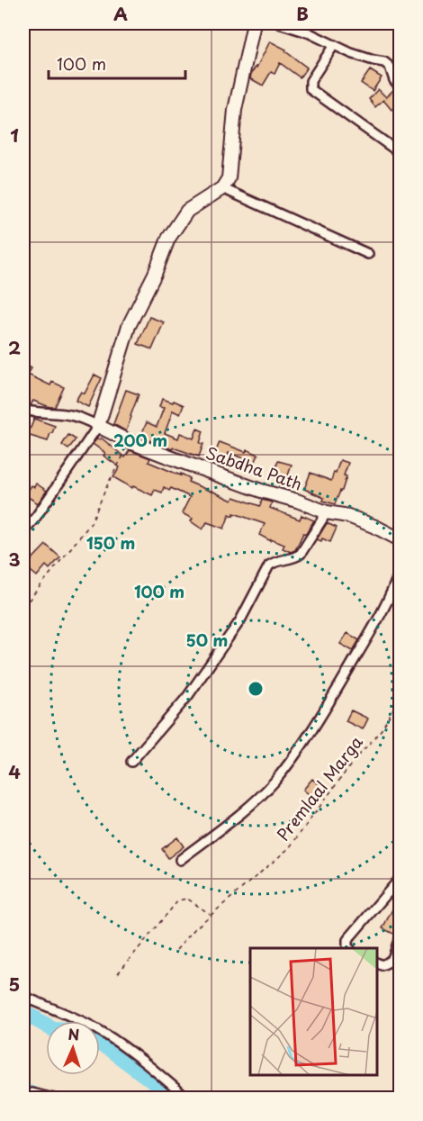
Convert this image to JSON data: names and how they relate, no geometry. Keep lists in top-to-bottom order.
{
  "streets": {
    "street": ["Sabdha Path"],
    "path": ["Premlaal Marga"]
  },
  "scale_bar": "100 m",
  "north": "top",
  "grid": {
    "columns": ["A", "B"],
    "rows": [
      "1",
      "2",
      "3",
      "4",
      "5"
    ]
  },
  "rings": [
    "200 m",
    "150 m",
    "100 m",
    "50 m"
  ]
}
